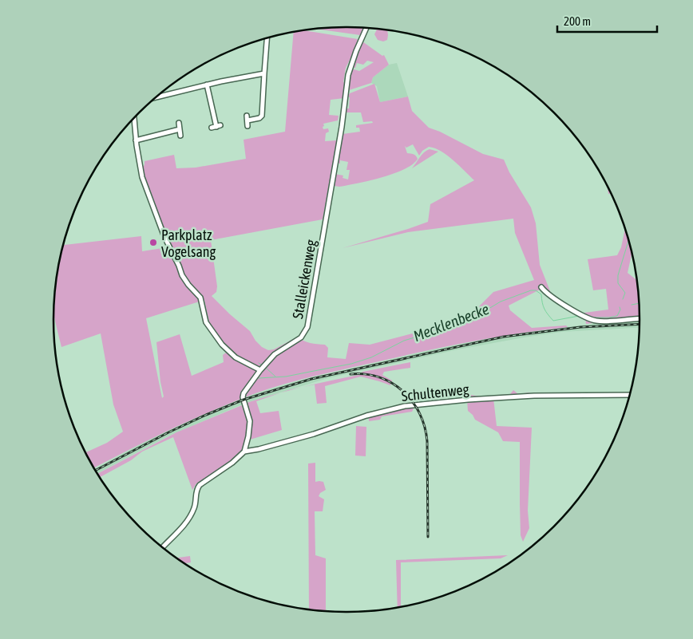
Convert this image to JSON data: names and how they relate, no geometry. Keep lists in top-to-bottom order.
{
  "streets": {
    "street": ["Stalleickenweg", "Schultenweg"]
  },
  "crossings": [
    ["Stalleickenweg", "Schultenweg"]
  ],
  "water": ["Mecklenbecke"],
  "places": ["Parkplatz Vogelsang"],
  "scale_bar": "200 m"
}
